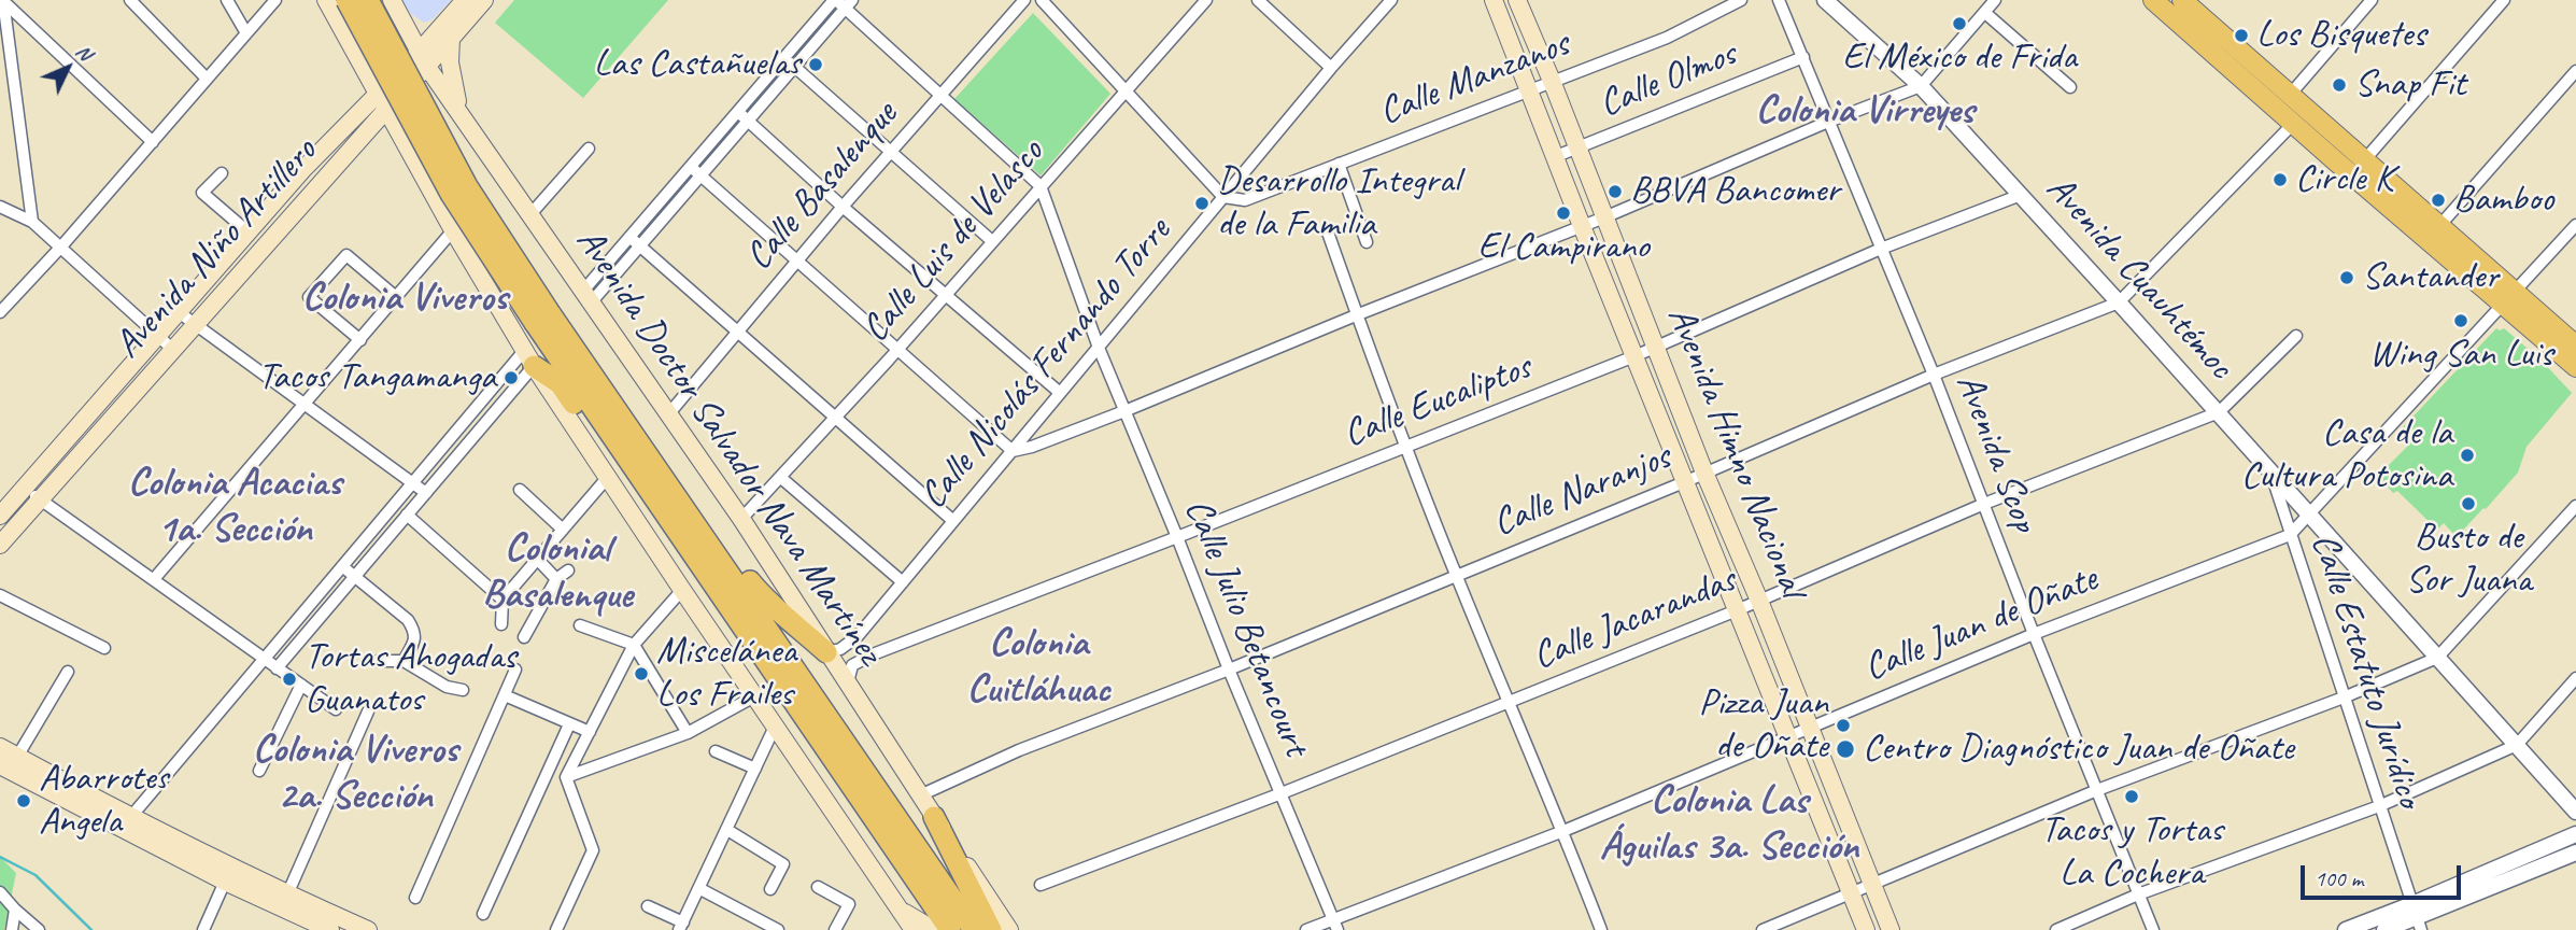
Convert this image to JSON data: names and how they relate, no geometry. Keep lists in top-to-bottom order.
{
  "streets": {
    "highway": ["Avenida Doctor Salvador Nava Martínez"],
    "main road": ["Avenida Niño Artillero", "Avenida Himno Nacional"],
    "street": [
      "Calle Manzanos",
      "Calle Olmos",
      "Calle Basalenque",
      "Calle Luis de Velasco",
      "Avenida Cuauhtémoc",
      "Calle Nicolás Fernando Torre",
      "Calle Eucaliptos",
      "Avenida Scop",
      "Calle Naranjos",
      "Calle Jacarandas",
      "Calle Juan de Oñate",
      "Calle Julio Betancourt",
      "Calle Estatuto Jurídico"
    ]
  },
  "crossings": [
    ["Calle Manzanos", "Calle Nicolás Fernando Torre"],
    ["Calle Manzanos", "Avenida Himno Nacional"],
    ["Calle Olmos", "Avenida Himno Nacional"],
    ["Calle Olmos", "Avenida Scop"],
    ["Calle Basalenque", "Avenida Doctor Salvador Nava Martínez"],
    ["Calle Luis de Velasco", "Avenida Doctor Salvador Nava Martínez"],
    ["Calle Luis de Velasco", "Calle Julio Betancourt"],
    ["Avenida Niño Artillero", "Avenida Doctor Salvador Nava Martínez"],
    ["Avenida Cuauhtémoc", "Calle Eucaliptos"],
    ["Avenida Cuauhtémoc", "Calle Naranjos"],
    ["Avenida Cuauhtémoc", "Calle Jacarandas"],
    ["Avenida Cuauhtémoc", "Calle Juan de Oñate"],
    ["Avenida Cuauhtémoc", "Calle Estatuto Jurídico"],
    ["Calle Nicolás Fernando Torre", "Avenida Doctor Salvador Nava Martínez"],
    ["Calle Nicolás Fernando Torre", "Calle Julio Betancourt"],
    ["Calle Eucaliptos", "Avenida Doctor Salvador Nava Martínez"],
    ["Calle Eucaliptos", "Avenida Himno Nacional"],
    ["Calle Eucaliptos", "Avenida Scop"],
    ["Calle Eucaliptos", "Calle Julio Betancourt"],
    ["Avenida Doctor Salvador Nava Martínez", "Calle Naranjos"],
    ["Avenida Himno Nacional", "Calle Naranjos"],
    ["Avenida Himno Nacional", "Calle Jacarandas"],
    ["Avenida Himno Nacional", "Calle Juan de Oñate"],
    ["Avenida Scop", "Calle Naranjos"],
    ["Avenida Scop", "Calle Jacarandas"],
    ["Avenida Scop", "Calle Juan de Oñate"],
    ["Calle Naranjos", "Calle Julio Betancourt"],
    ["Calle Jacarandas", "Calle Julio Betancourt"],
    ["Calle Juan de Oñate", "Calle Julio Betancourt"],
    ["Calle Juan de Oñate", "Calle Estatuto Jurídico"]
  ],
  "districts": [
    "Colonia Virreyes",
    "Colonia Viveros",
    "Colonia Acacias 1a. Sección",
    "Colonial Basalenque",
    "Colonia Cuitláhuac",
    "Colonia Viveros 2a. Sección",
    "Colonia Las Águilas 3a. Sección"
  ],
  "places": [
    "El México de Frida",
    "Los Bisquetes",
    "Las Castañuelas",
    "Snap Fit",
    "Circle K",
    "BBVA Bancomer",
    "Bamboo",
    "Desarrollo Integral de la Familia",
    "El Campirano",
    "Santander",
    "Wing San Luis",
    "Tacos Tangamanga",
    "Casa de la Cultura Potosina",
    "Busto de Sor Juana",
    "Miscelánea Los Frailes",
    "Tortas Ahogadas Guanatos",
    "Pizza Juan de Oñate",
    "Centro Diagnóstico Juan de Oñate",
    "Tacos y Tortas La Cochera",
    "Abarrotes Angela"
  ],
  "scale_bar": "100 m",
  "north": "top right"
}
